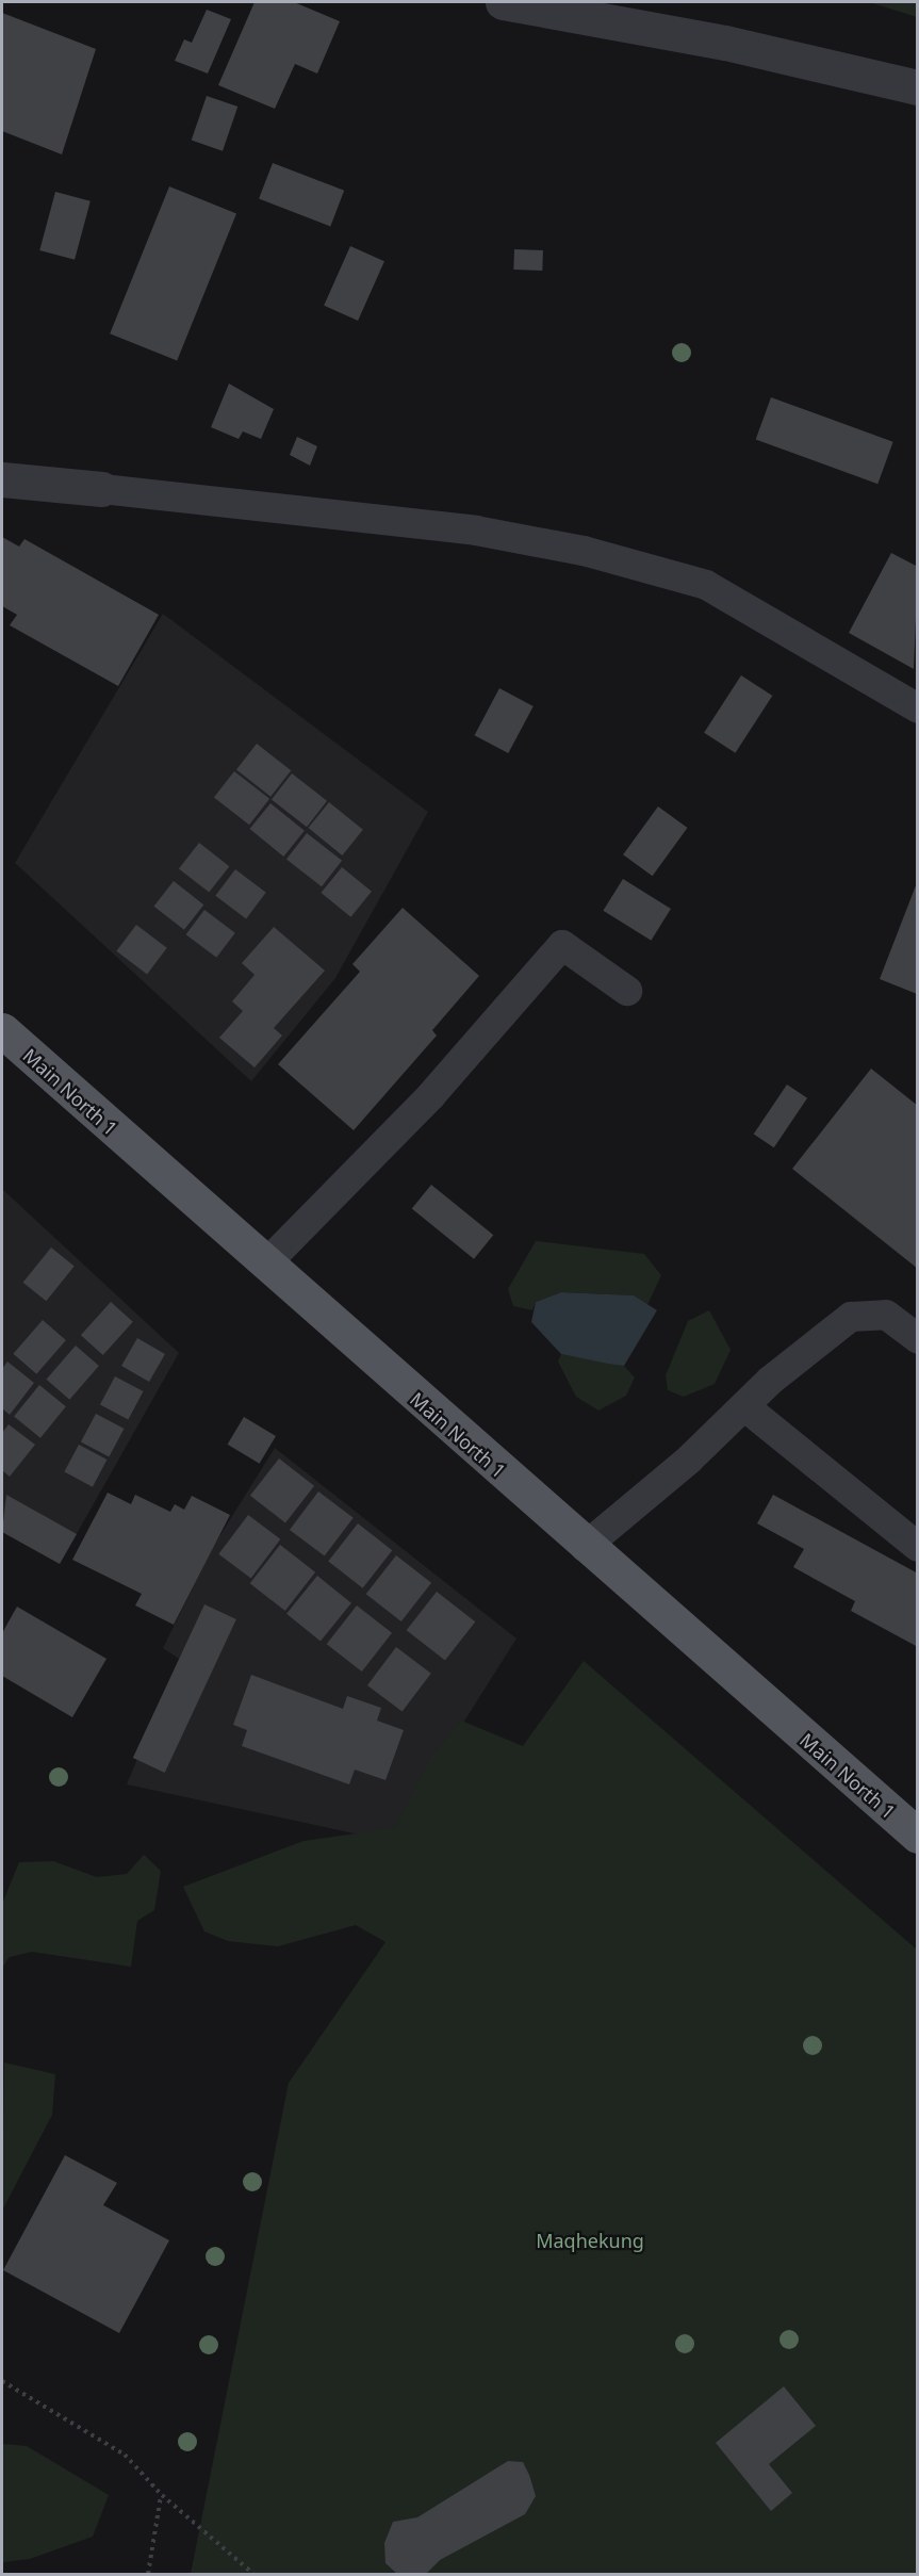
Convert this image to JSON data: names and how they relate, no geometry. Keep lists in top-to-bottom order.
{
  "streets": {
    "main road": ["Main North 1"]
  },
  "parks": ["Maqhekung"]
}
